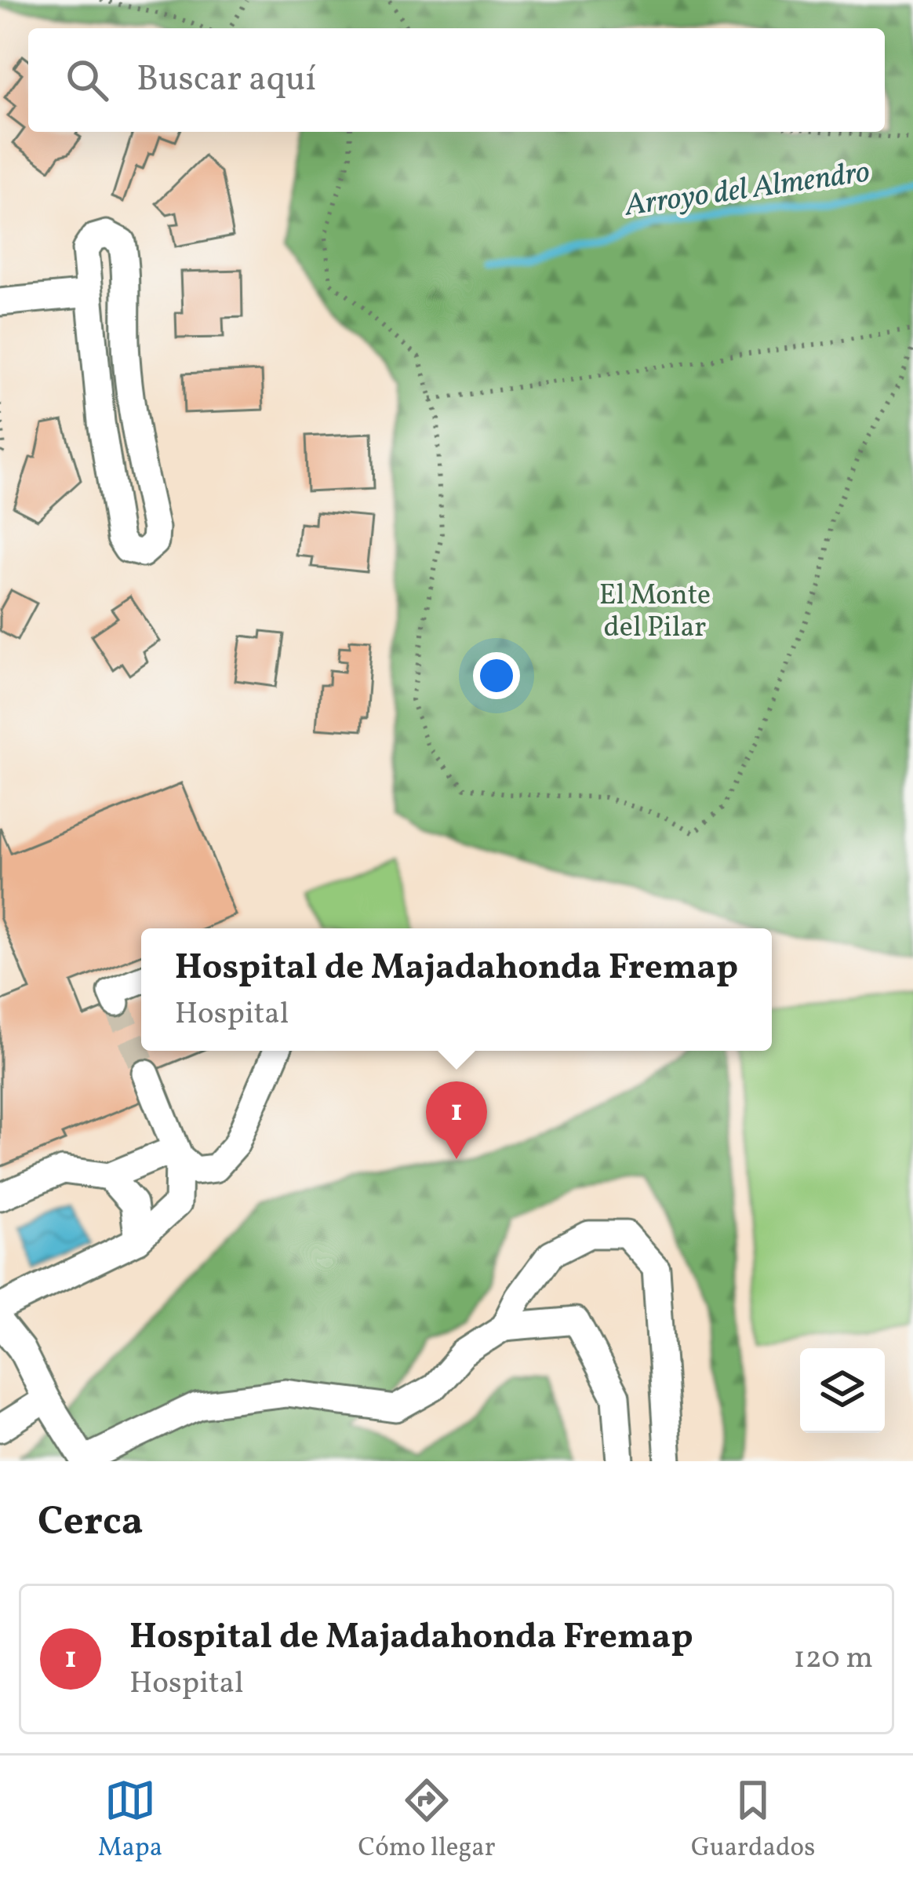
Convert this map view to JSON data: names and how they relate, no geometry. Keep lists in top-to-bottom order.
{
  "water": ["Arroyo del Almendro"],
  "parks": ["El Monte del Pilar"],
  "page": {
    "search": "Buscar aquí",
    "popup": ["Hospital de Majadahonda Fremap", "Hospital"],
    "pins": "1",
    "heading": "Cerca",
    "list": [
      {
        "mark": "1",
        "name": "Hospital de Majadahonda Fremap",
        "note": "Hospital",
        "value": "120 m"
      }
    ],
    "nav": ["Mapa", "Cómo llegar", "Guardados"]
  }
}
